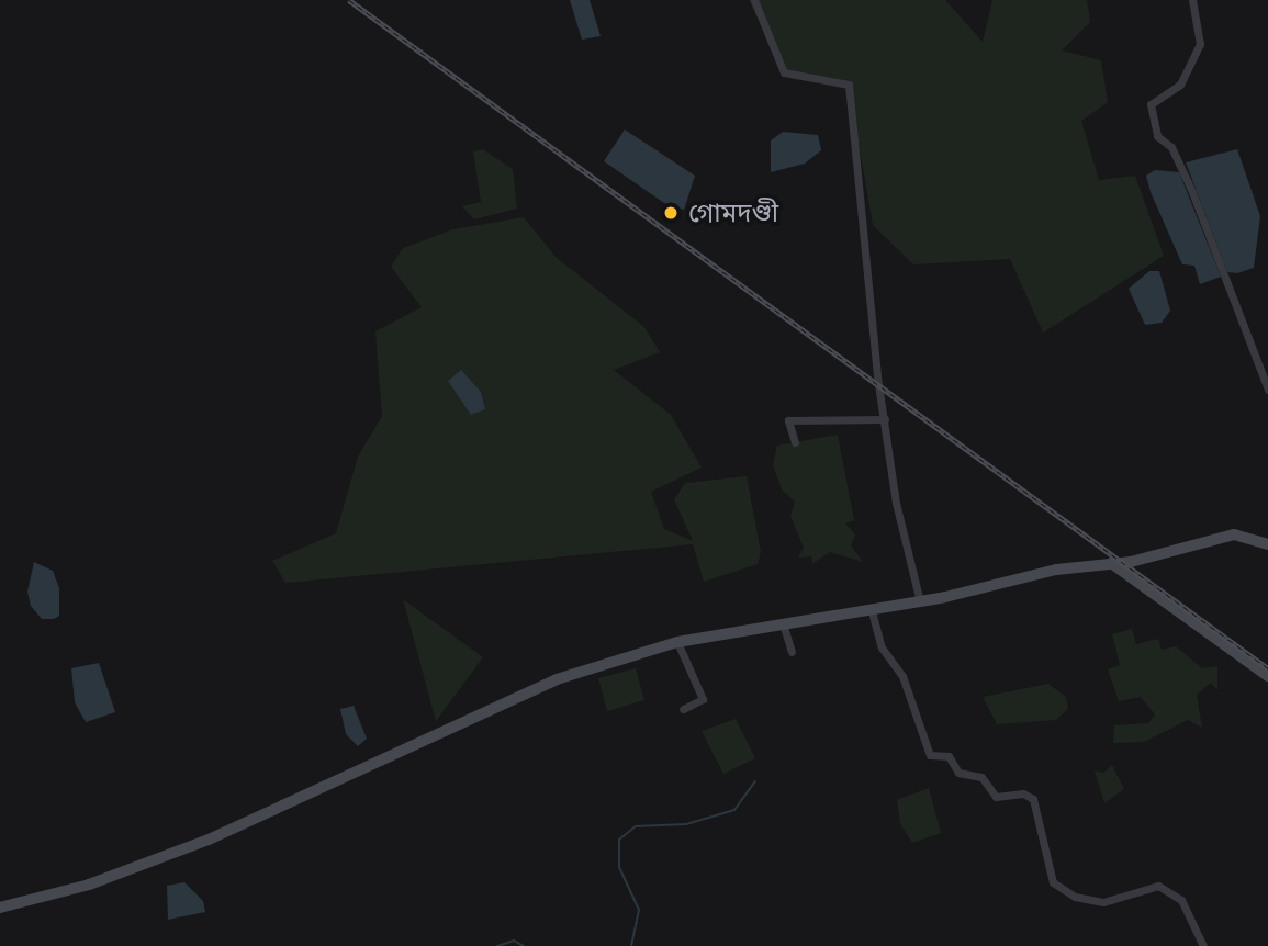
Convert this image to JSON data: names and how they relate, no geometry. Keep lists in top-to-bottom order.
{
  "places": ["গোমদণ্ডী"]
}
